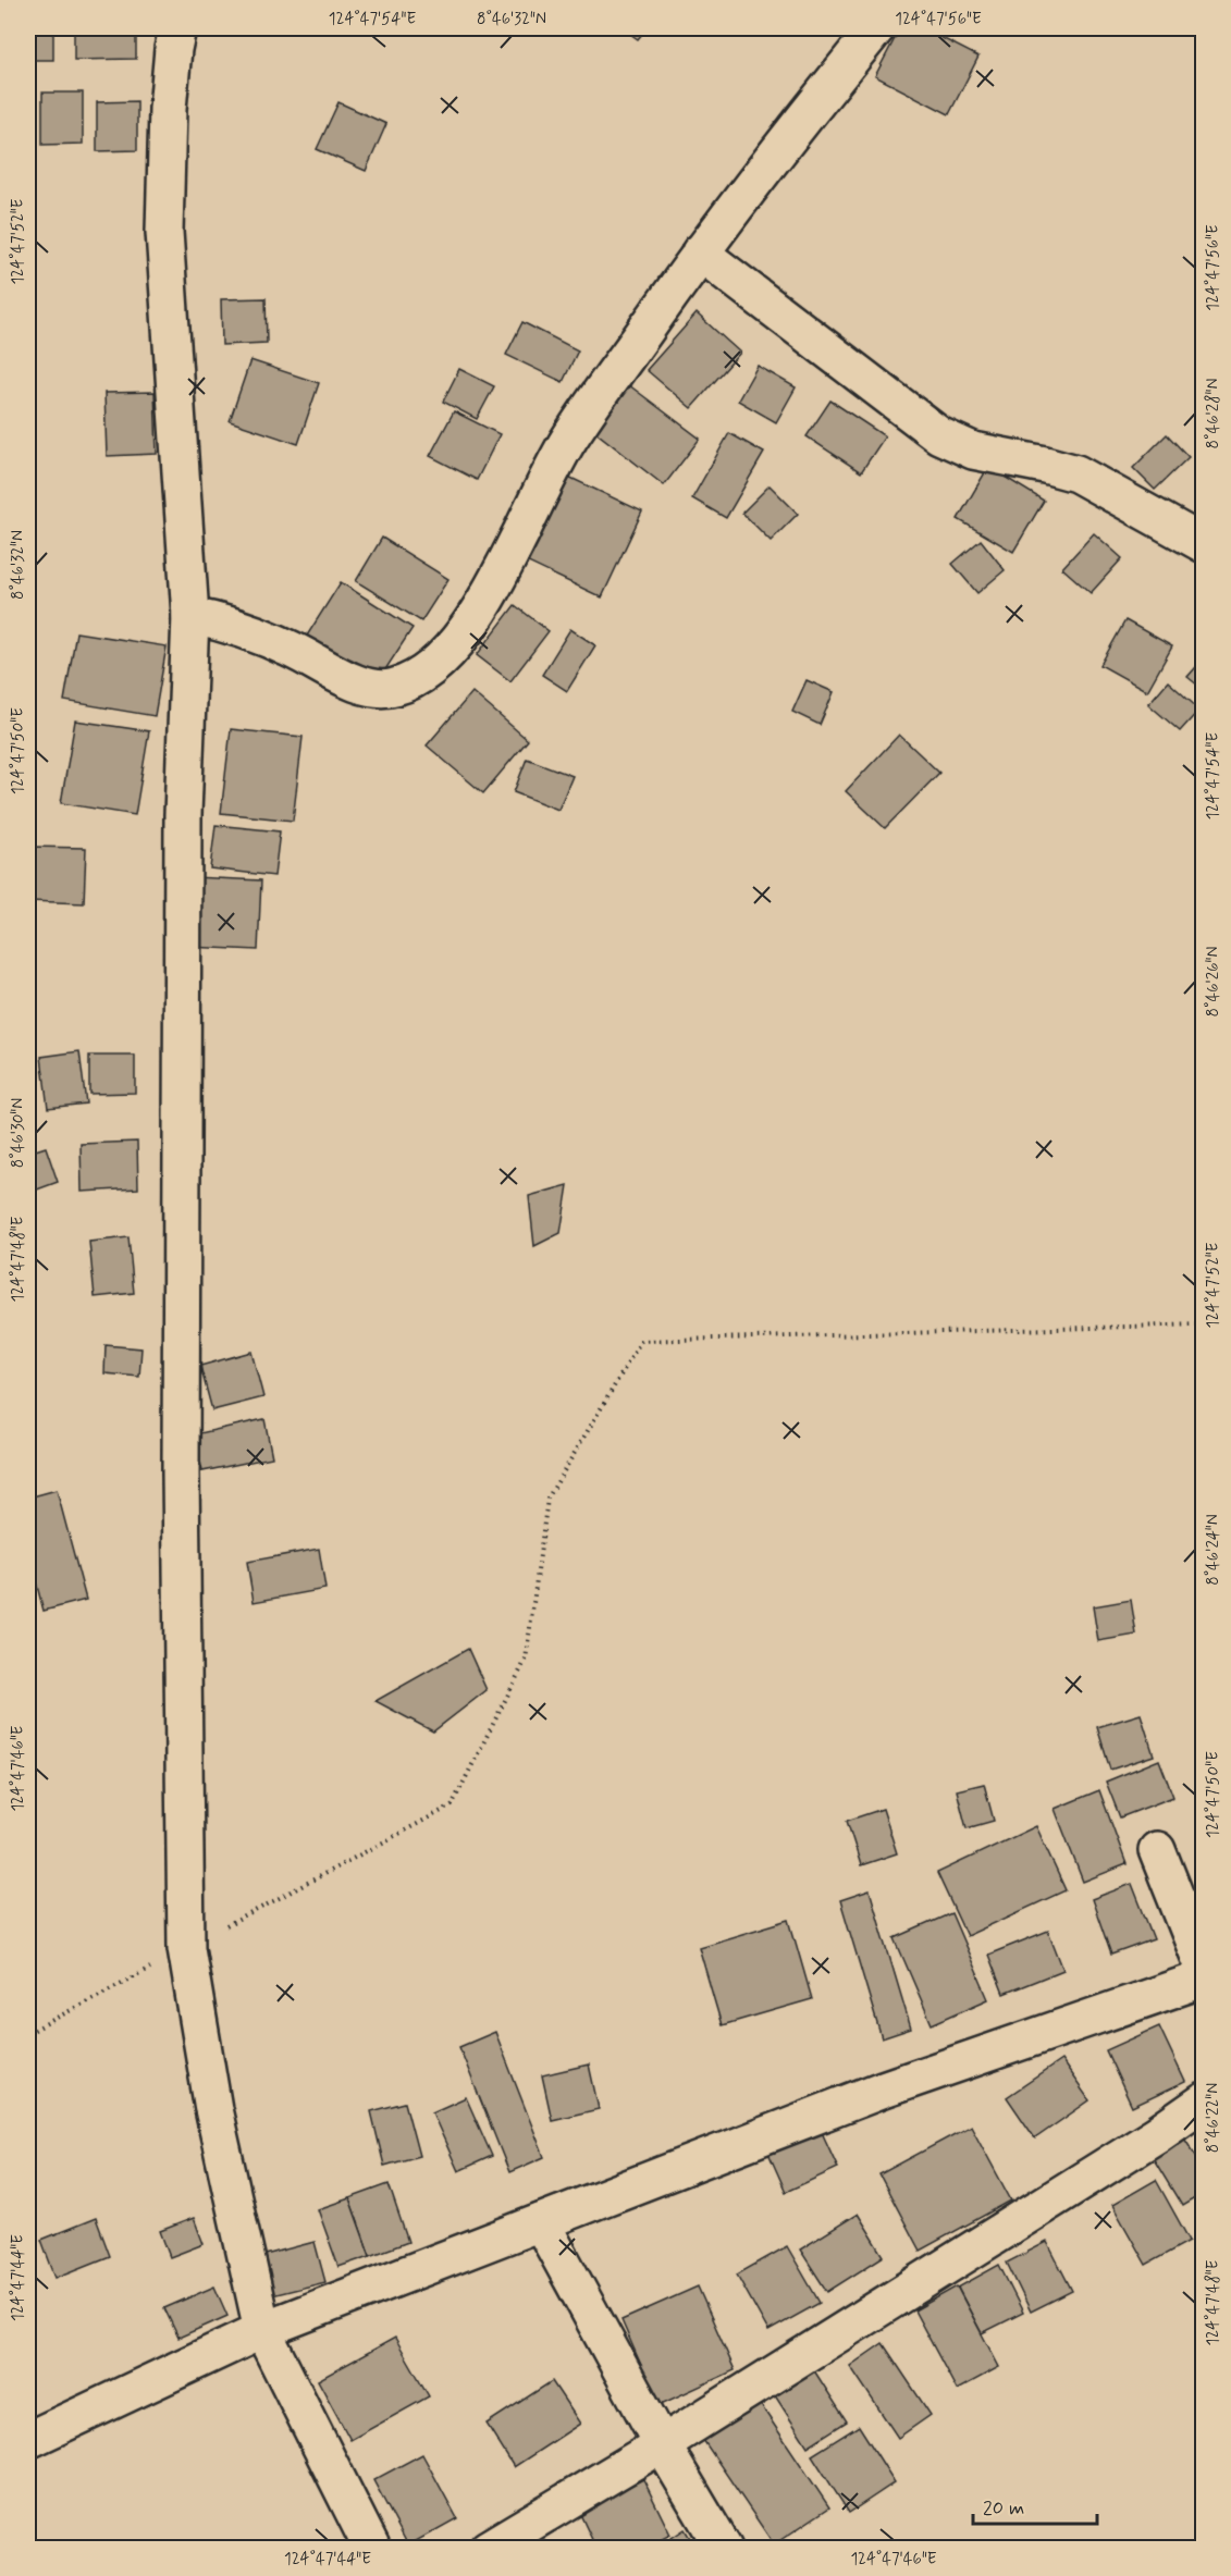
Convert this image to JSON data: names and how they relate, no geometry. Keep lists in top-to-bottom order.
{
  "scale_bar": "20 m",
  "coordinates": [
    "124°47'54\"E",
    "8°46'32\"N",
    "124°47'56\"E",
    "124°47'52\"E",
    "8°46'28\"N",
    "124°47'50\"E",
    "8°46'26\"N",
    "8°46'30\"N",
    "124°47'48\"E",
    "8°46'24\"N",
    "124°47'46\"E",
    "8°46'22\"N",
    "124°47'44\"E"
  ]
}
